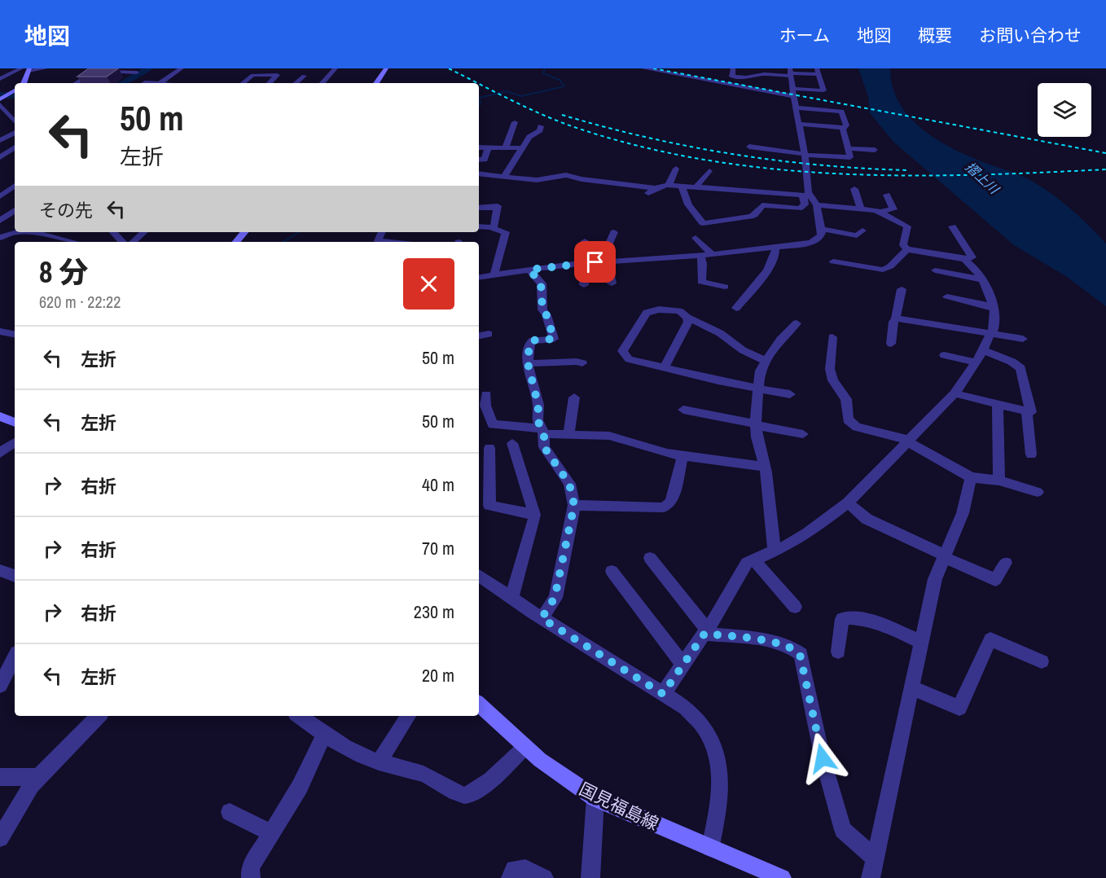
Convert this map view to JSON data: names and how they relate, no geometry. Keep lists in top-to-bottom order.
{
  "streets": {
    "main road": ["国見福島線"]
  },
  "water": ["摺上川"],
  "page": {
    "header": "地図",
    "nav": [
      "ホーム",
      "地図",
      "概要",
      "お問い合わせ"
    ],
    "turn": ["50 m", "左折"],
    "then": "その先",
    "heading": ["8 分", "620 m · 22:22"],
    "list": [
      {
        "name": "左折",
        "value": "50 m"
      },
      {
        "name": "左折",
        "value": "50 m"
      },
      {
        "name": "右折",
        "value": "40 m"
      },
      {
        "name": "右折",
        "value": "70 m"
      },
      {
        "name": "右折",
        "value": "230 m"
      },
      {
        "name": "左折",
        "value": "20 m"
      }
    ]
  }
}
